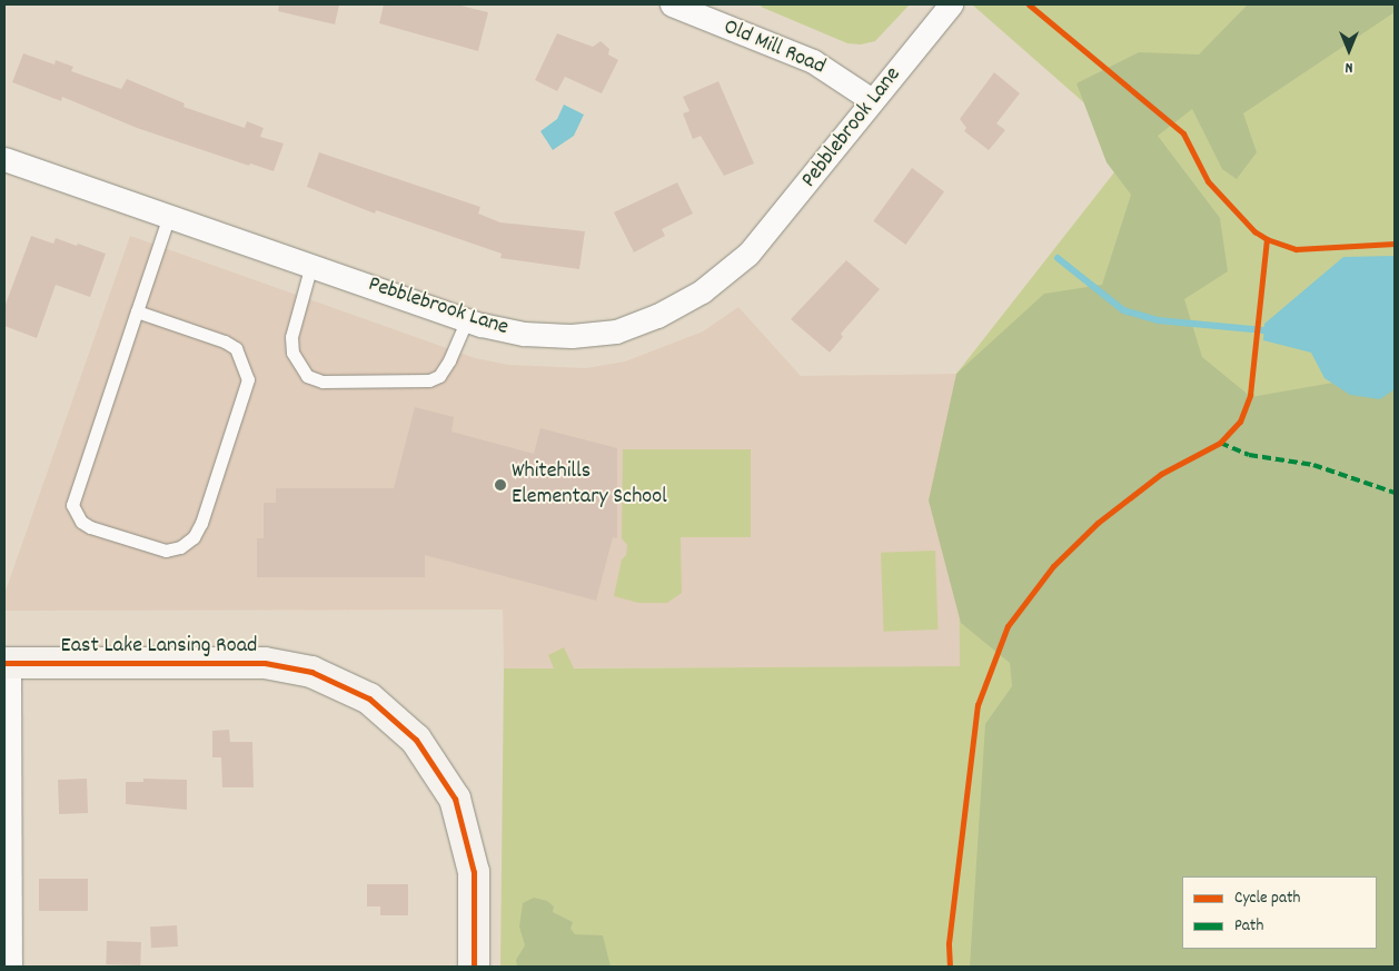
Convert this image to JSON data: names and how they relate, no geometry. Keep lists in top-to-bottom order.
{
  "streets": {
    "main road": ["East Lake Lansing Road"],
    "street": ["Old Mill Road", "Pebblebrook Lane"]
  },
  "crossings": [
    ["Old Mill Road", "Pebblebrook Lane"]
  ],
  "places": ["Whitehills Elementary School"],
  "legend": ["Cycle path", "Path"],
  "north": "bottom"
}
